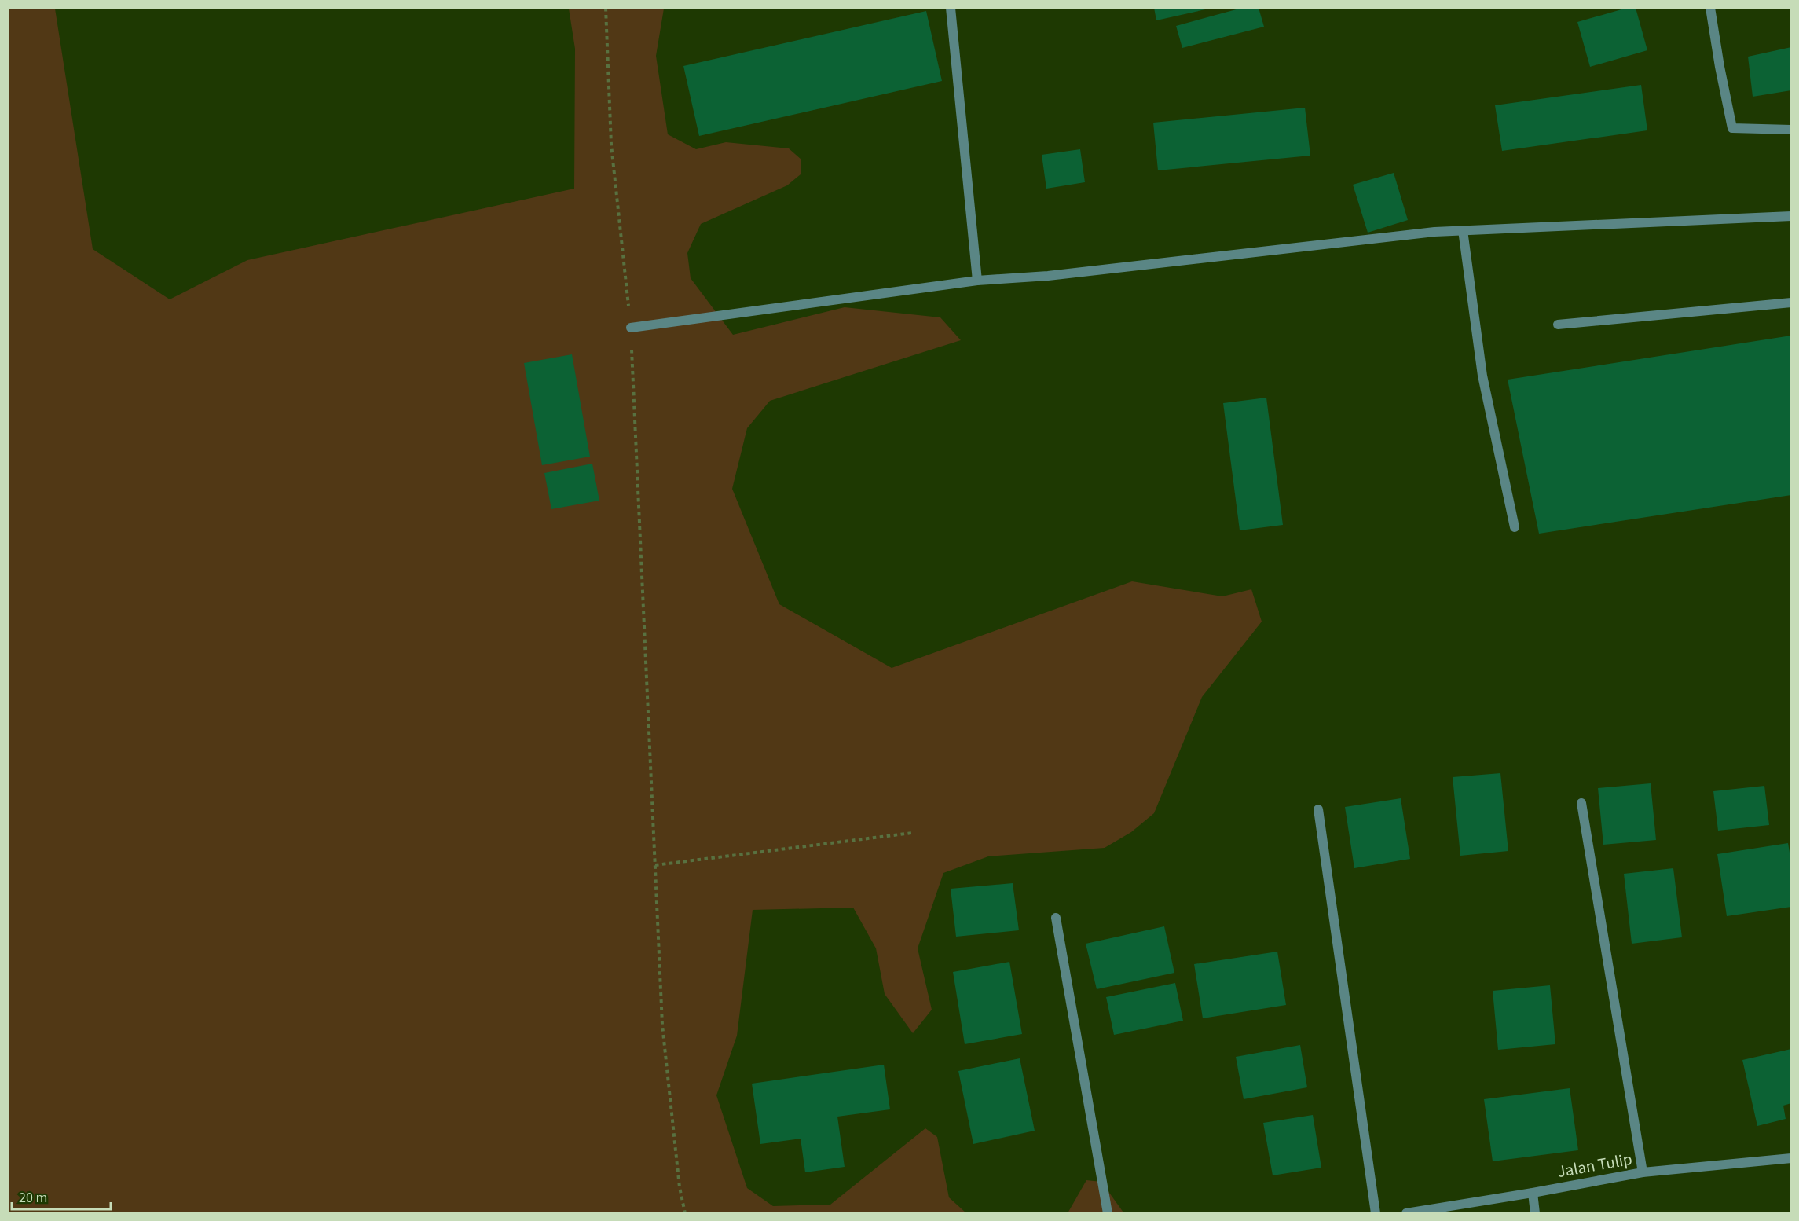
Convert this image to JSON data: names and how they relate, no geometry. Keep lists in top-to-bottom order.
{
  "streets": {
    "street": ["Jalan Tulip"]
  },
  "scale_bar": "20 m"
}
